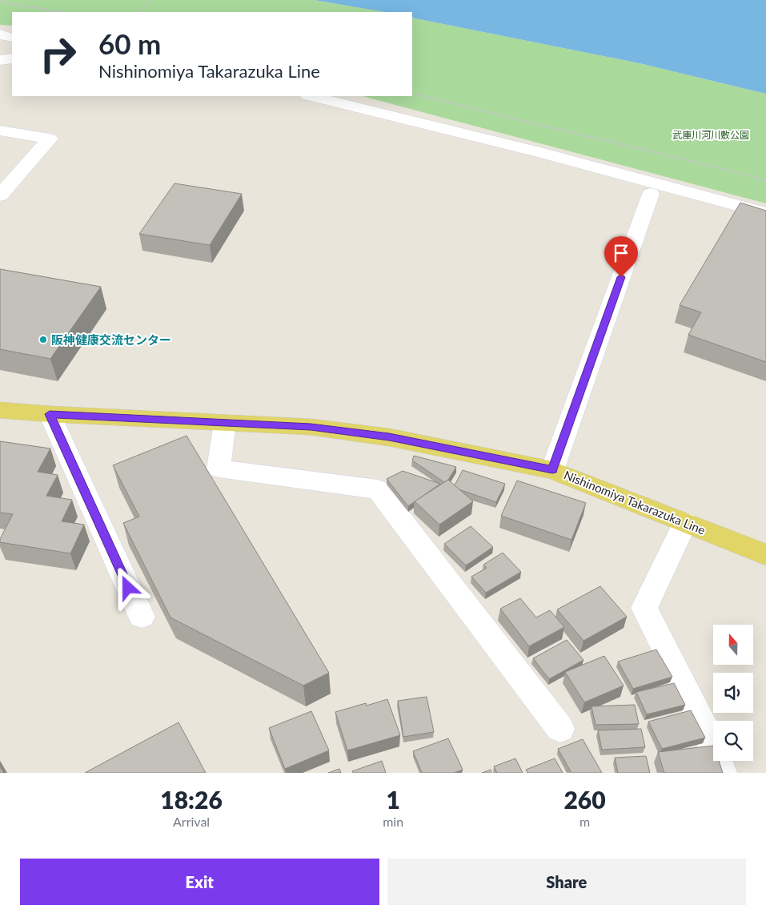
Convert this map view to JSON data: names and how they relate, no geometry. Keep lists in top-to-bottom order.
{
  "streets": {
    "main road": ["Nishinomiya Takarazuka Line"]
  },
  "parks": ["武庫川河川敷公園"],
  "places": ["阪神健康交流センター"],
  "north": "top",
  "page": {
    "turn": ["60 m", "Nishinomiya Takarazuka Line"],
    "eta": [
      "18:26",
      "Arrival",
      "1",
      "min",
      "260",
      "m"
    ],
    "buttons": ["Exit", "Share"]
  }
}
